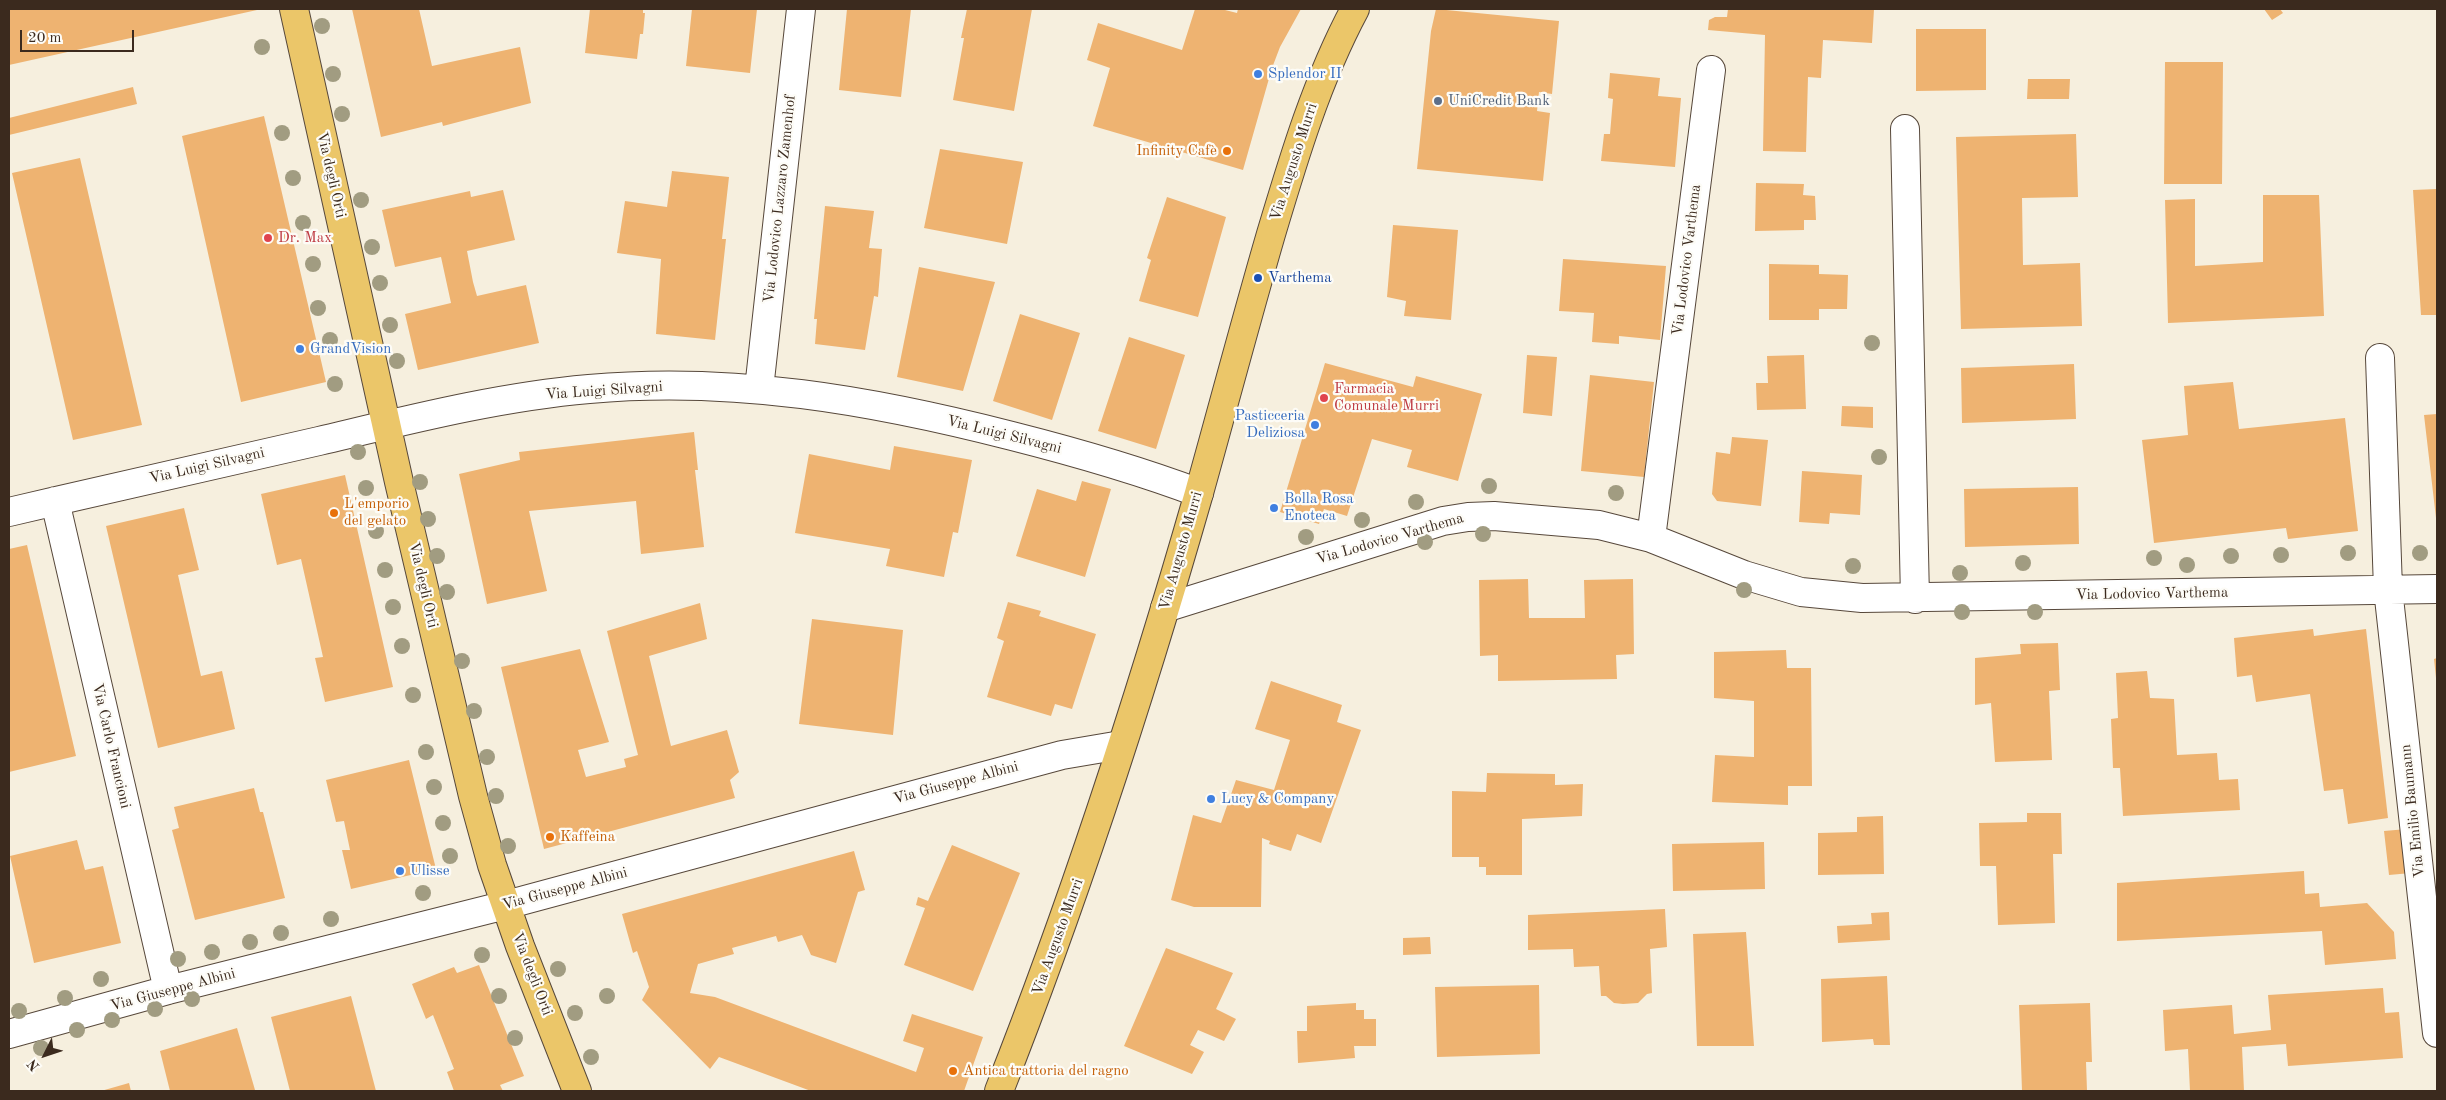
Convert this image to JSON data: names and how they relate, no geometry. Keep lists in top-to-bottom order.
{
  "streets": {
    "main road": ["Via Augusto Murri", "Via degli Orti"],
    "street": [
      "Via Lodovico Lazzaro Zamenhof",
      "Via Lodovico Varthema",
      "Via Luigi Silvagni",
      "Via Carlo Francioni",
      "Via Giuseppe Albini",
      "Via Emilio Baumann"
    ]
  },
  "crossings": [
    ["Via Augusto Murri", "Via Lodovico Varthema"],
    ["Via Augusto Murri", "Via Luigi Silvagni"],
    ["Via Augusto Murri", "Via Giuseppe Albini"],
    ["Via degli Orti", "Via Luigi Silvagni"],
    ["Via degli Orti", "Via Giuseppe Albini"],
    ["Via Lodovico Lazzaro Zamenhof", "Via Luigi Silvagni"],
    ["Via Lodovico Varthema", "Via Emilio Baumann"],
    ["Via Luigi Silvagni", "Via Carlo Francioni"],
    ["Via Carlo Francioni", "Via Giuseppe Albini"]
  ],
  "places": [
    "Splendor II",
    "UniCredit Bank",
    "Infinity Cafè",
    "Dr. Max",
    "Varthema",
    "GrandVision",
    "Farmacia Comunale Murri",
    "Pasticceria Deliziosa",
    "Bolla Rosa Enoteca",
    "L'emporio del gelato",
    "Lucy & Company",
    "Kaffeina",
    "Ulisse",
    "Antica trattoria del ragno"
  ],
  "scale_bar": "20 m",
  "north": "bottom left"
}
